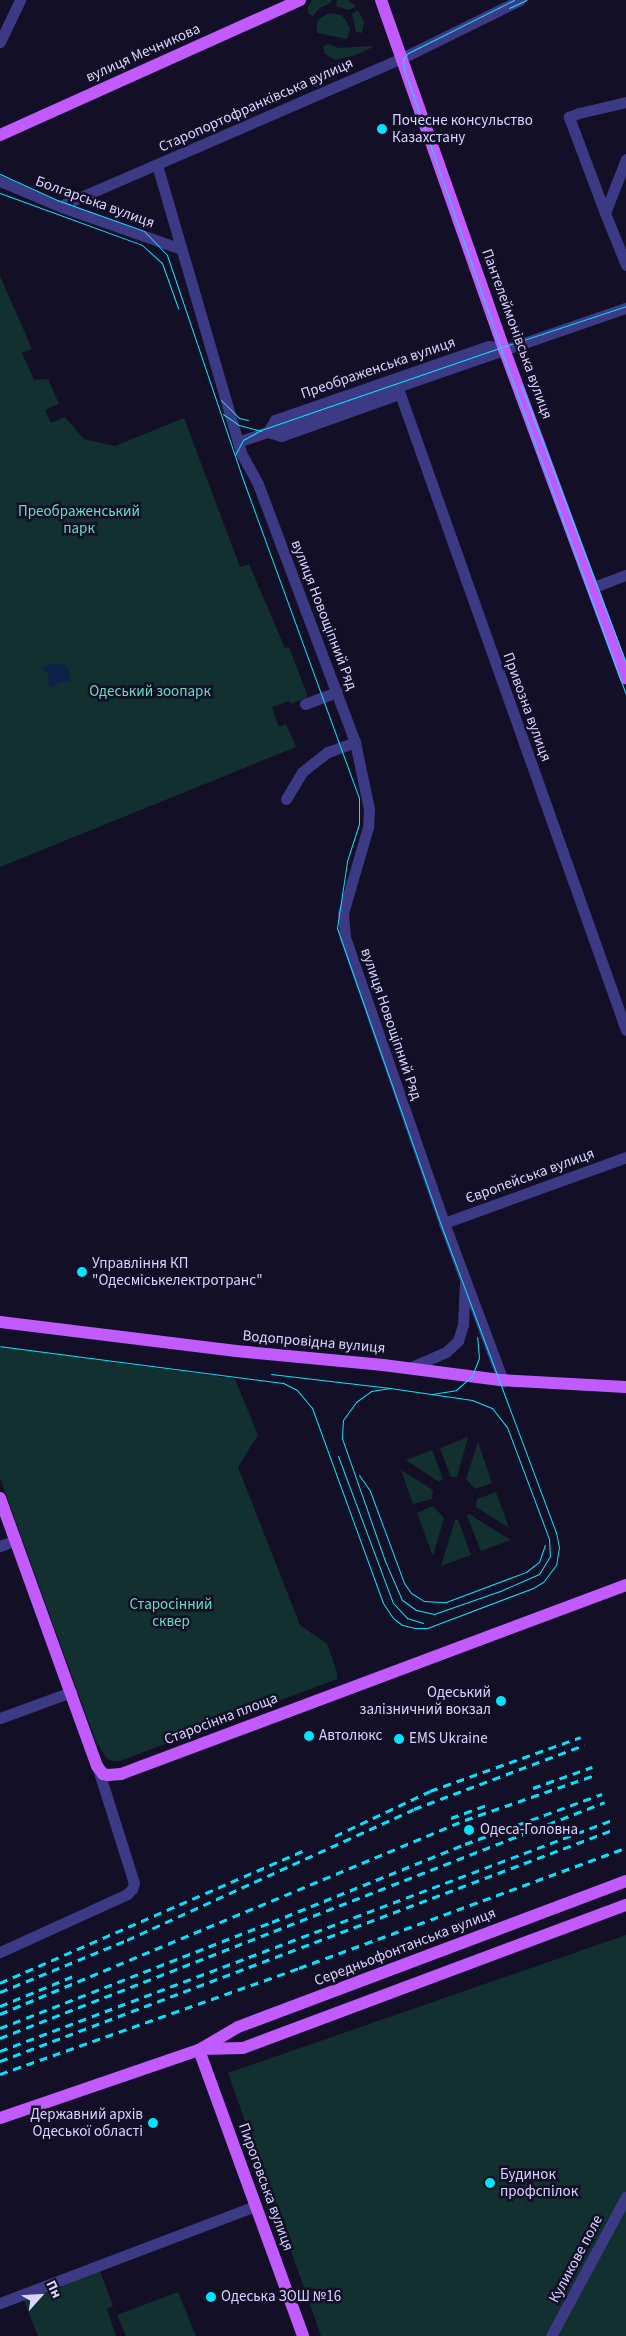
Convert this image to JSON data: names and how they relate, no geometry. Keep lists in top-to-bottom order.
{
  "streets": {
    "main road": [
      "вулиця Мечникова",
      "Пантелеймонівська вулиця",
      "Водопровідна вулиця",
      "Старосінна площа",
      "Середньофонтанська вулиця",
      "Пироговська вулиця"
    ],
    "street": [
      "Старопортофранківська вулиця",
      "Болгарська вулиця",
      "Преображенська вулиця",
      "вулиця Новощіпний Ряд",
      "Привозна вулиця",
      "Європейська вулиця",
      "Куликове поле"
    ]
  },
  "crossings": [
    ["Старопортофранківська вулиця", "Болгарська вулиця"],
    ["Старопортофранківська вулиця", "Пантелеймонівська вулиця"],
    ["Старопортофранківська вулиця", "Преображенська вулиця"],
    ["Старопортофранківська вулиця", "вулиця Новощіпний Ряд"],
    ["Пантелеймонівська вулиця", "Преображенська вулиця"],
    ["Преображенська вулиця", "вулиця Новощіпний Ряд"],
    ["Преображенська вулиця", "Привозна вулиця"],
    ["вулиця Новощіпний Ряд", "Європейська вулиця"],
    ["вулиця Новощіпний Ряд", "Водопровідна вулиця"],
    ["Середньофонтанська вулиця", "Пироговська вулиця"]
  ],
  "parks": ["Преображенський парк", "Одеський зоопарк", "Старосінний сквер"],
  "places": [
    "Почесне консульство Казахстану",
    "Управління КП \"Одесміськелектротранс\"",
    "Одеський залізничний вокзал",
    "Автолюкс",
    "EMS Ukraine",
    "Одеса-Головна",
    "Державний архів Одеської області",
    "Будинок профспілок",
    "Одеська ЗОШ №16"
  ],
  "north": "top right"
}
